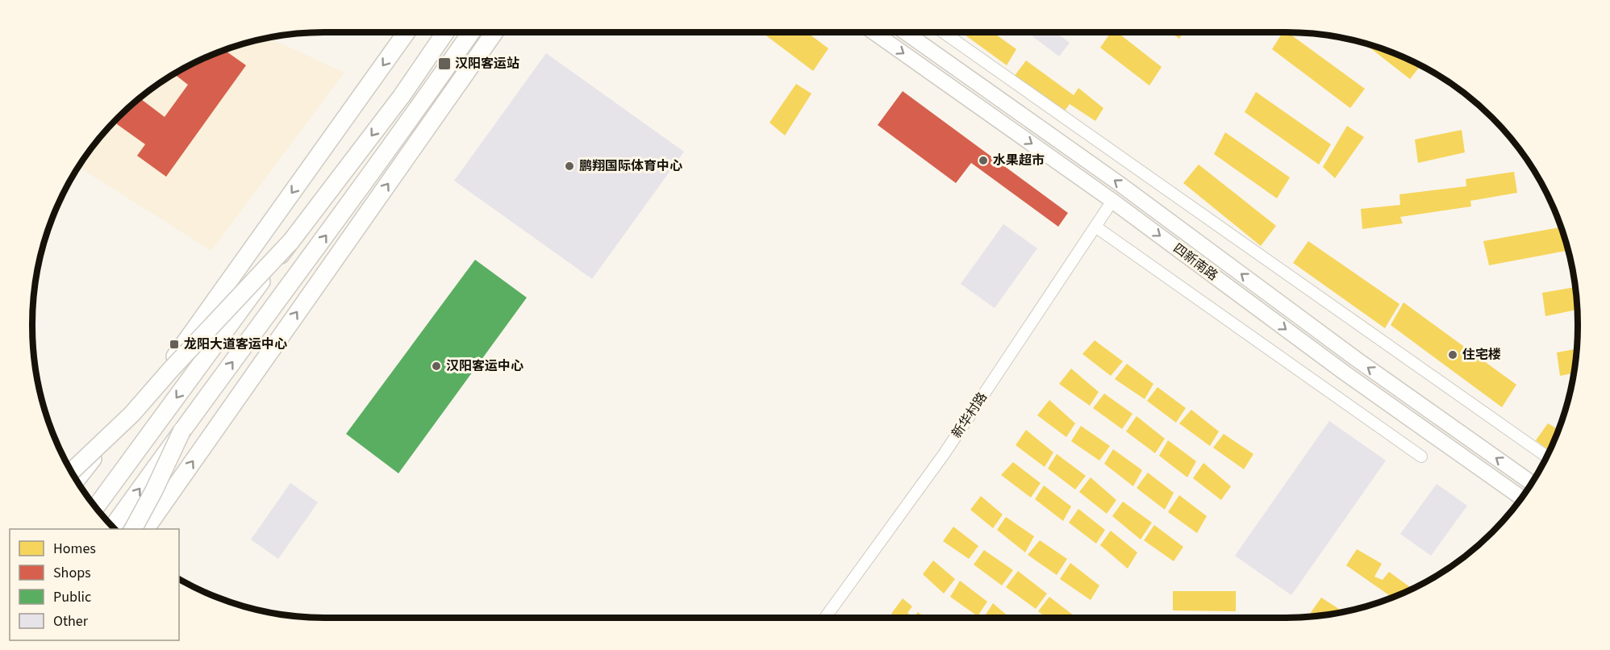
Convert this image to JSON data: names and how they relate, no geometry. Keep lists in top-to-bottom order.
{
  "streets": {
    "main road": ["四新南路"],
    "street": ["新华村路"]
  },
  "crossings": [
    ["四新南路", "新华村路"]
  ],
  "places": {
    "transit": ["汉阳客运站", "龙阳大道客运中心"],
    "other": [
      "水果超市",
      "鹏翔国际体育中心",
      "住宅楼",
      "汉阳客运中心"
    ]
  },
  "legend": [
    "Homes",
    "Shops",
    "Public",
    "Other"
  ]
}
